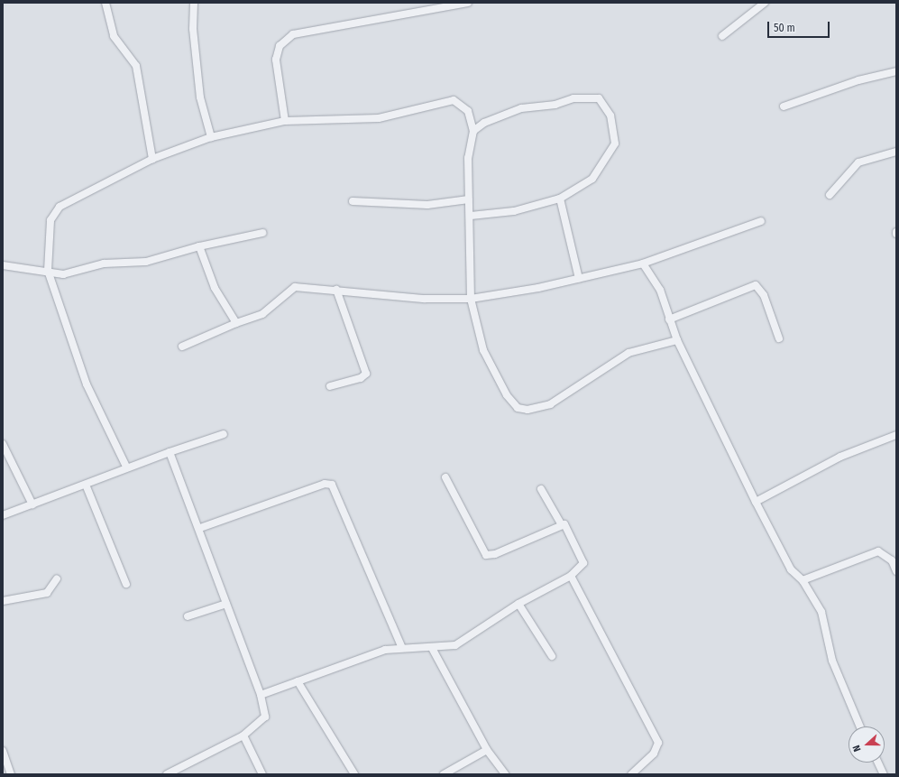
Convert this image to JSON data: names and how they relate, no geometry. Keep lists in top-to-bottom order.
{
  "scale_bar": "50 m",
  "north": "left"
}
